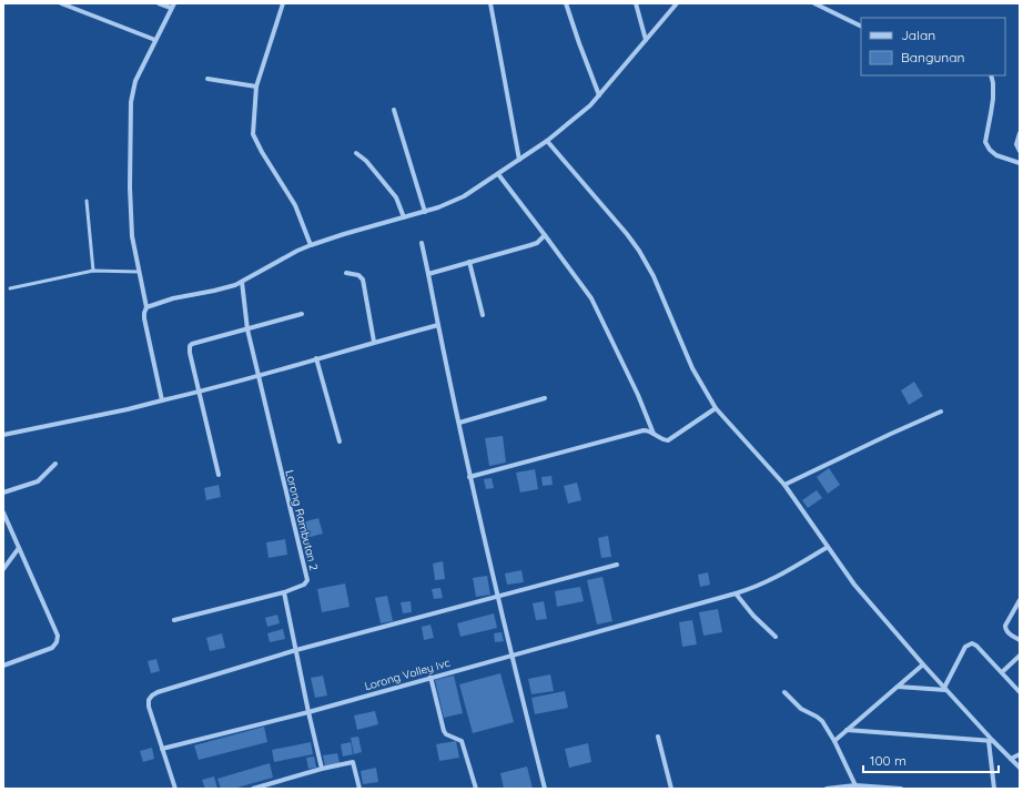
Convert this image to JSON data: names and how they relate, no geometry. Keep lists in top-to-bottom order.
{
  "streets": {
    "street": ["Lorong Rambutan 2", "Lorong Volley Ivc"]
  },
  "legend": ["Jalan", "Bangunan"],
  "scale_bar": "100 m"
}
